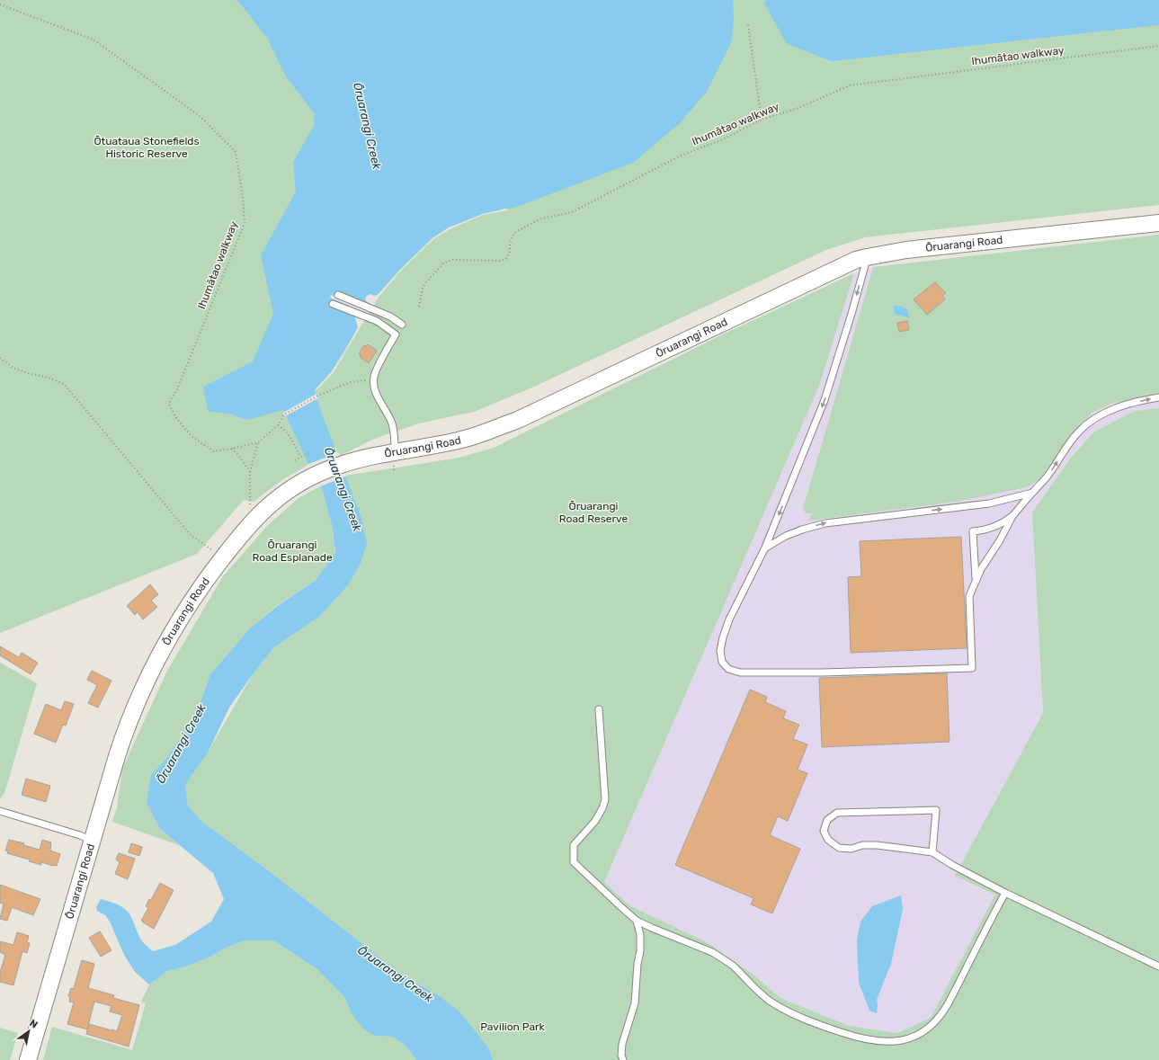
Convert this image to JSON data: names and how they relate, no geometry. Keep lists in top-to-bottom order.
{
  "streets": {
    "street": ["Ōruarangi Road"],
    "path": ["Ihumātao walkway"]
  },
  "water": ["Ōruarangi Creek"],
  "parks": [
    "Ōtuataua Stonefields Historic Reserve",
    "Ōruarangi Road Reserve",
    "Ōruarangi Road Esplanade",
    "Pavilion Park"
  ],
  "north": "top right"
}
